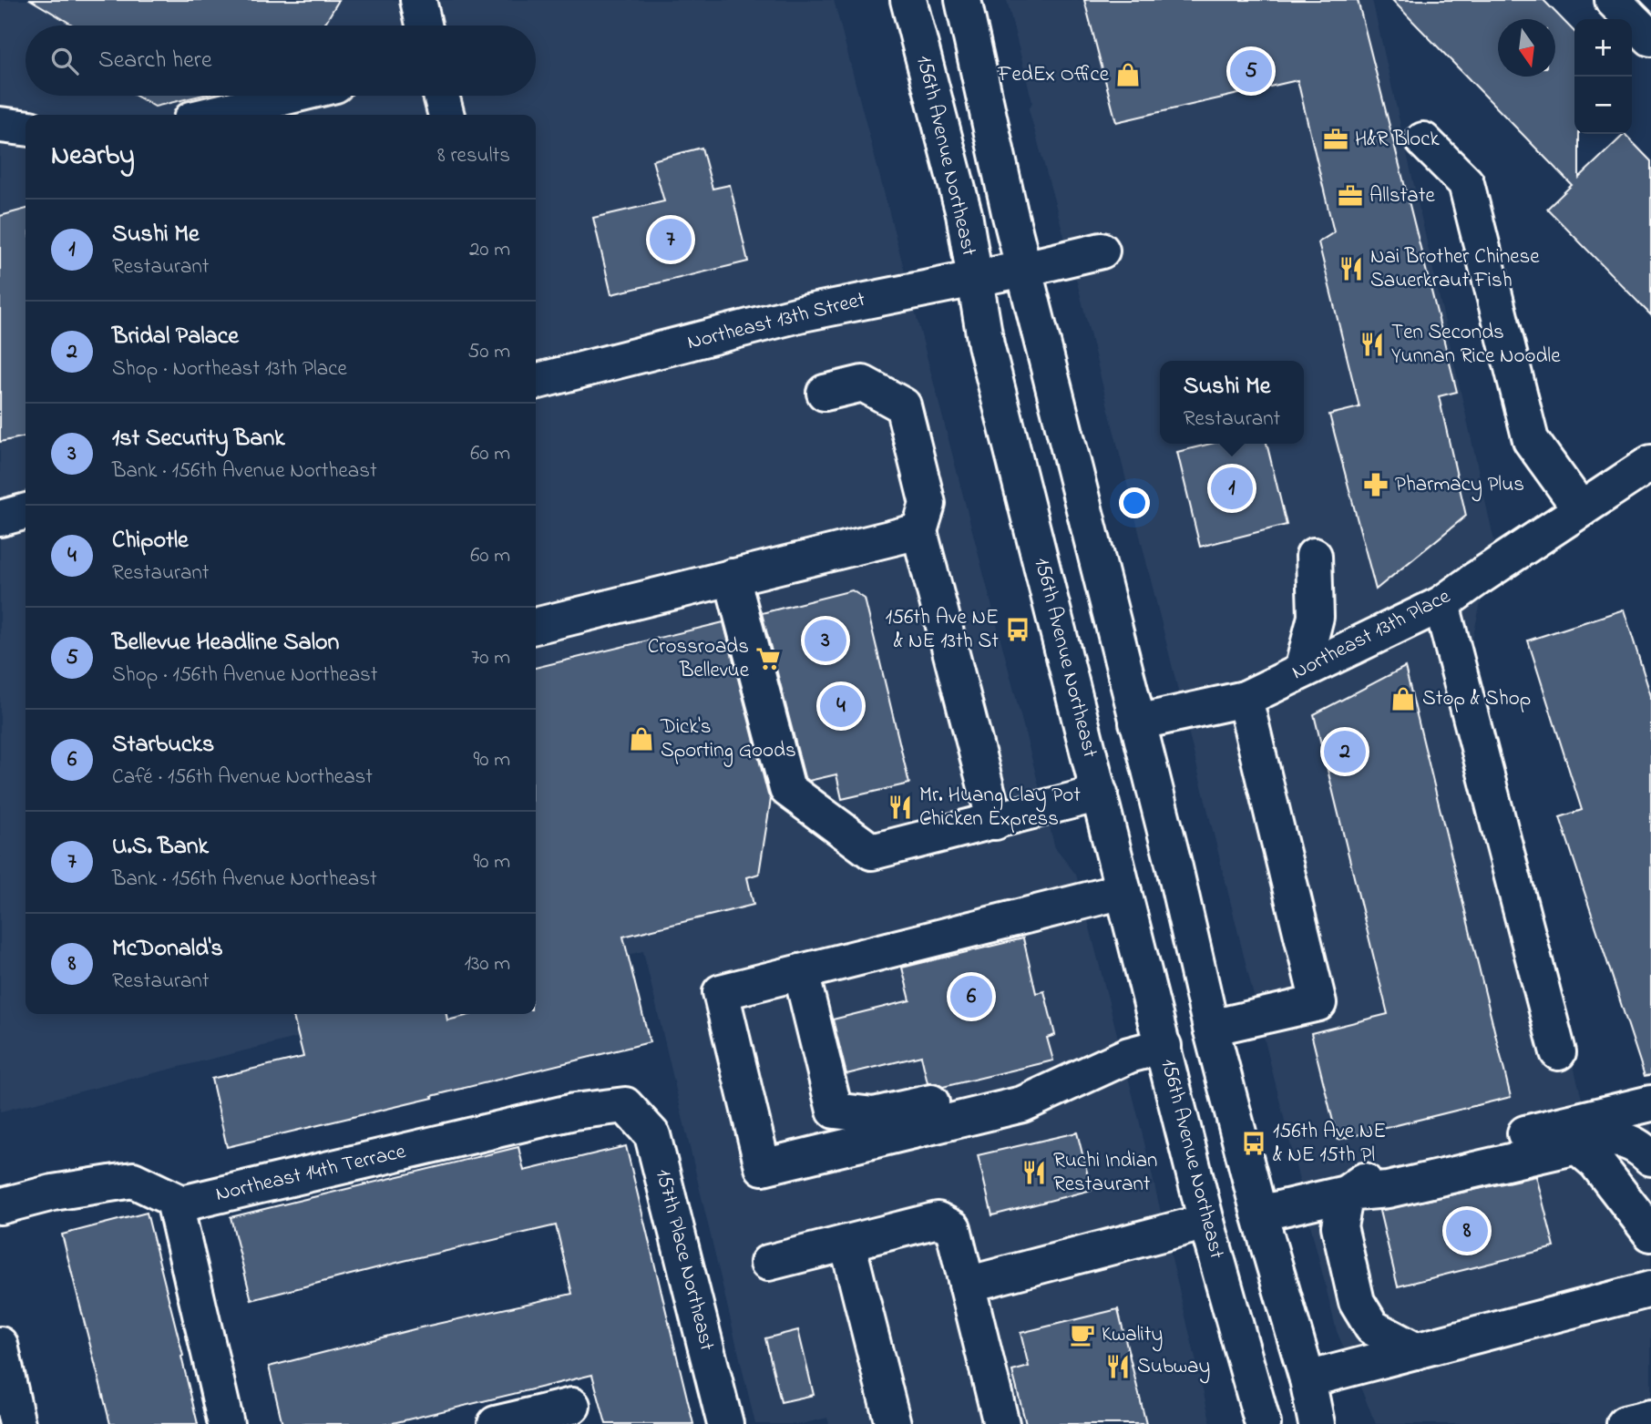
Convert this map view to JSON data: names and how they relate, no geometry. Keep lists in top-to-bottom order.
{
  "streets": {
    "main road": [
      "156th Avenue Northeast",
      "Northeast 13th Street",
      "Northeast 13th Place",
      "Northeast 14th Terrace",
      "157th Place Northeast"
    ]
  },
  "crossings": [
    ["156th Avenue Northeast", "Northeast 13th Street"],
    ["Northeast 14th Terrace", "157th Place Northeast"]
  ],
  "places": {
    "shop": ["FedEx Office", "Stop & Shop", "Dick's Sporting Goods"],
    "office": ["H&R Block", "Allstate"],
    "restaurant": [
      "Nai Brother Chinese Sauerkraut Fish",
      "Ten Seconds Yunnan Rice Noodle",
      "Mr. Huang Clay Pot Chicken Express",
      "Ruchi Indian Restaurant",
      "Subway"
    ],
    "pharmacy": ["Pharmacy Plus"],
    "bus stop": ["156th Ave NE & NE 13th St", "156th Ave NE & NE 15th Pl"],
    "supermarket": ["Crossroads Bellevue"],
    "cafe": ["Kwality"]
  },
  "north": "bottom",
  "page": {
    "map_buttons": ["+", "−"],
    "search": "Search here",
    "pins": [
      "5",
      "7",
      "1",
      "3",
      "4",
      "2",
      "6",
      "8"
    ],
    "heading": ["Nearby", "8 results"],
    "list": [
      {
        "mark": "1",
        "name": "Sushi Me",
        "note": "Restaurant",
        "value": "20 m"
      },
      {
        "mark": "2",
        "name": "Bridal Palace",
        "note": "Shop · Northeast 13th Place",
        "value": "50 m"
      },
      {
        "mark": "3",
        "name": "1st Security Bank",
        "note": "Bank · 156th Avenue Northeast",
        "value": "60 m"
      },
      {
        "mark": "4",
        "name": "Chipotle",
        "note": "Restaurant",
        "value": "60 m"
      },
      {
        "mark": "5",
        "name": "Bellevue Headline Salon",
        "note": "Shop · 156th Avenue Northeast",
        "value": "70 m"
      },
      {
        "mark": "6",
        "name": "Starbucks",
        "note": "Café · 156th Avenue Northeast",
        "value": "90 m"
      },
      {
        "mark": "7",
        "name": "U.S. Bank",
        "note": "Bank · 156th Avenue Northeast",
        "value": "90 m"
      },
      {
        "mark": "8",
        "name": "McDonald's",
        "note": "Restaurant",
        "value": "130 m"
      }
    ],
    "popup": ["Sushi Me", "Restaurant"]
  }
}
